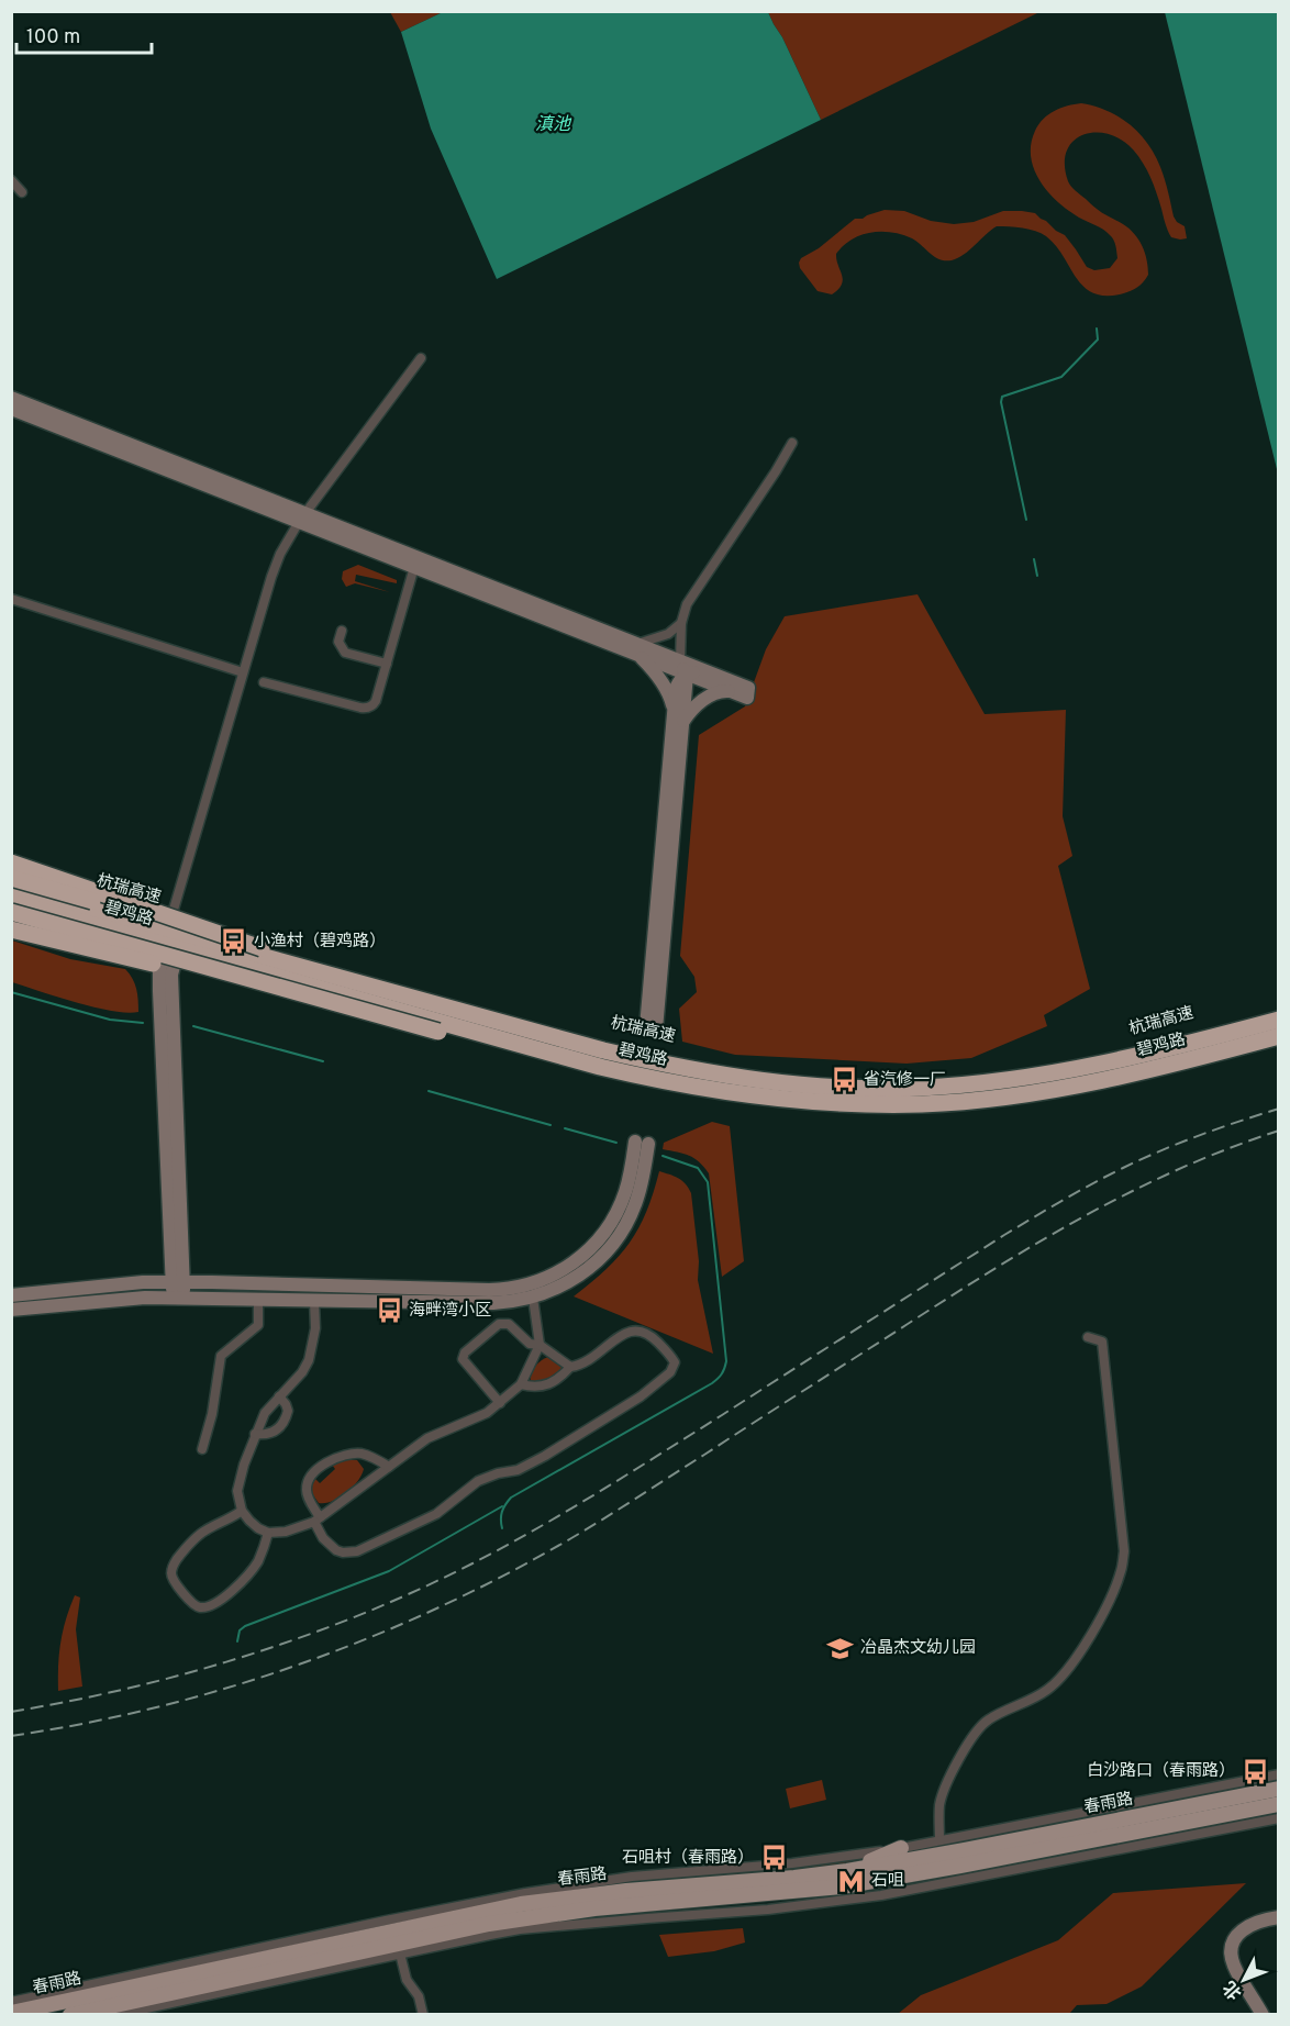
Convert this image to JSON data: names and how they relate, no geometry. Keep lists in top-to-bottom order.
{
  "streets": {
    "highway": ["杭瑞高速", "碧鸡路"],
    "main road": ["春雨路"]
  },
  "water": ["滇池"],
  "places": {
    "bus stop": [
      "小渔村（碧鸡路）",
      "省汽修一厂",
      "海畔湾小区",
      "白沙路口（春雨路）",
      "石咀村（春雨路）"
    ],
    "school or university": ["冶晶杰文幼儿园"],
    "metro station": ["石咀"]
  },
  "scale_bar": "100 m",
  "north": "bottom left"
}
